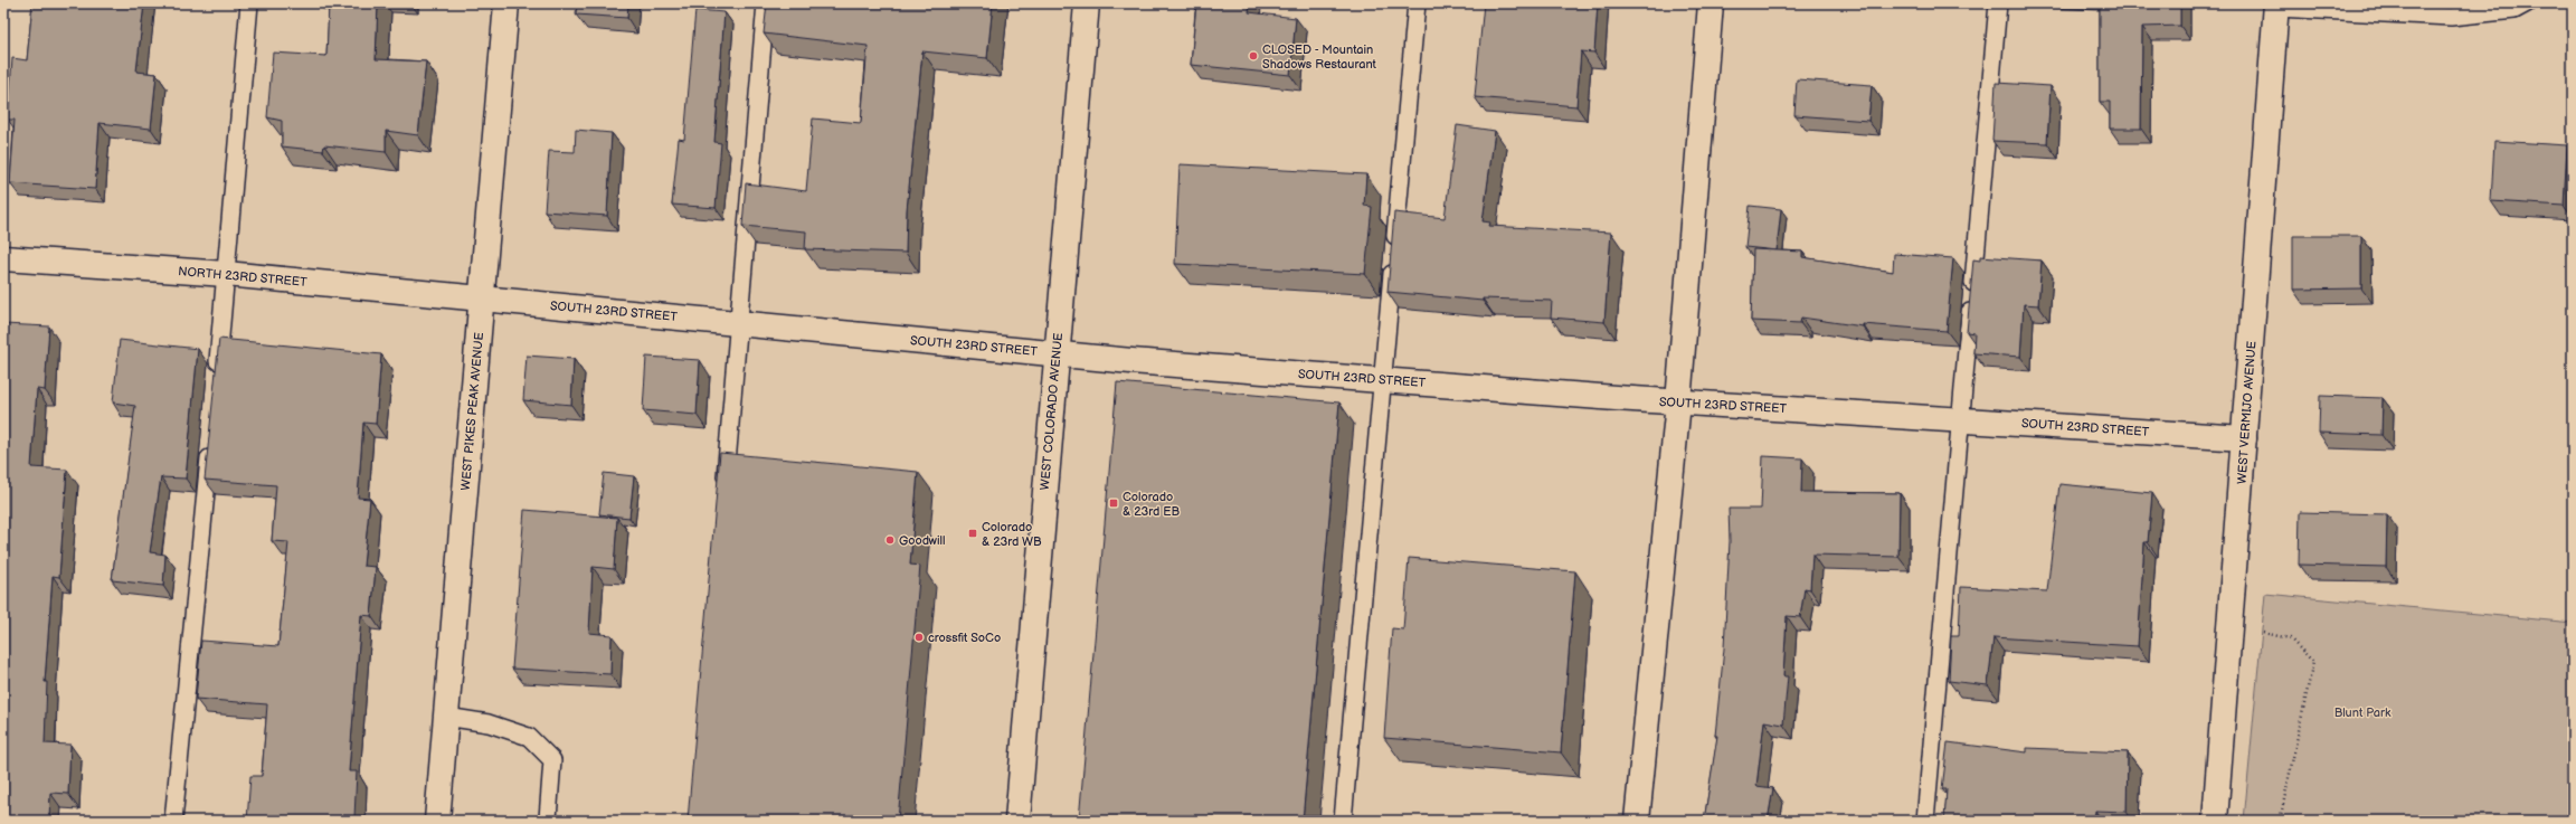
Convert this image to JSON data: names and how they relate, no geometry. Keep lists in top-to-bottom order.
{
  "streets": {
    "street": [
      "NORTH 23RD STREET",
      "SOUTH 23RD STREET",
      "WEST PIKES PEAK AVENUE",
      "WEST COLORADO AVENUE",
      "WEST VERMIJO AVENUE"
    ]
  },
  "crossings": [
    ["NORTH 23RD STREET", "SOUTH 23RD STREET"],
    ["NORTH 23RD STREET", "WEST PIKES PEAK AVENUE"],
    ["SOUTH 23RD STREET", "WEST PIKES PEAK AVENUE"],
    ["SOUTH 23RD STREET", "WEST COLORADO AVENUE"],
    ["SOUTH 23RD STREET", "WEST VERMIJO AVENUE"]
  ],
  "parks": ["Blunt Park"],
  "places": {
    "other": ["CLOSED - Mountain Shadows Restaurant", "Goodwill", "crossfit SoCo"],
    "transit": ["Colorado & 23rd EB", "Colorado & 23rd WB"]
  }
}
